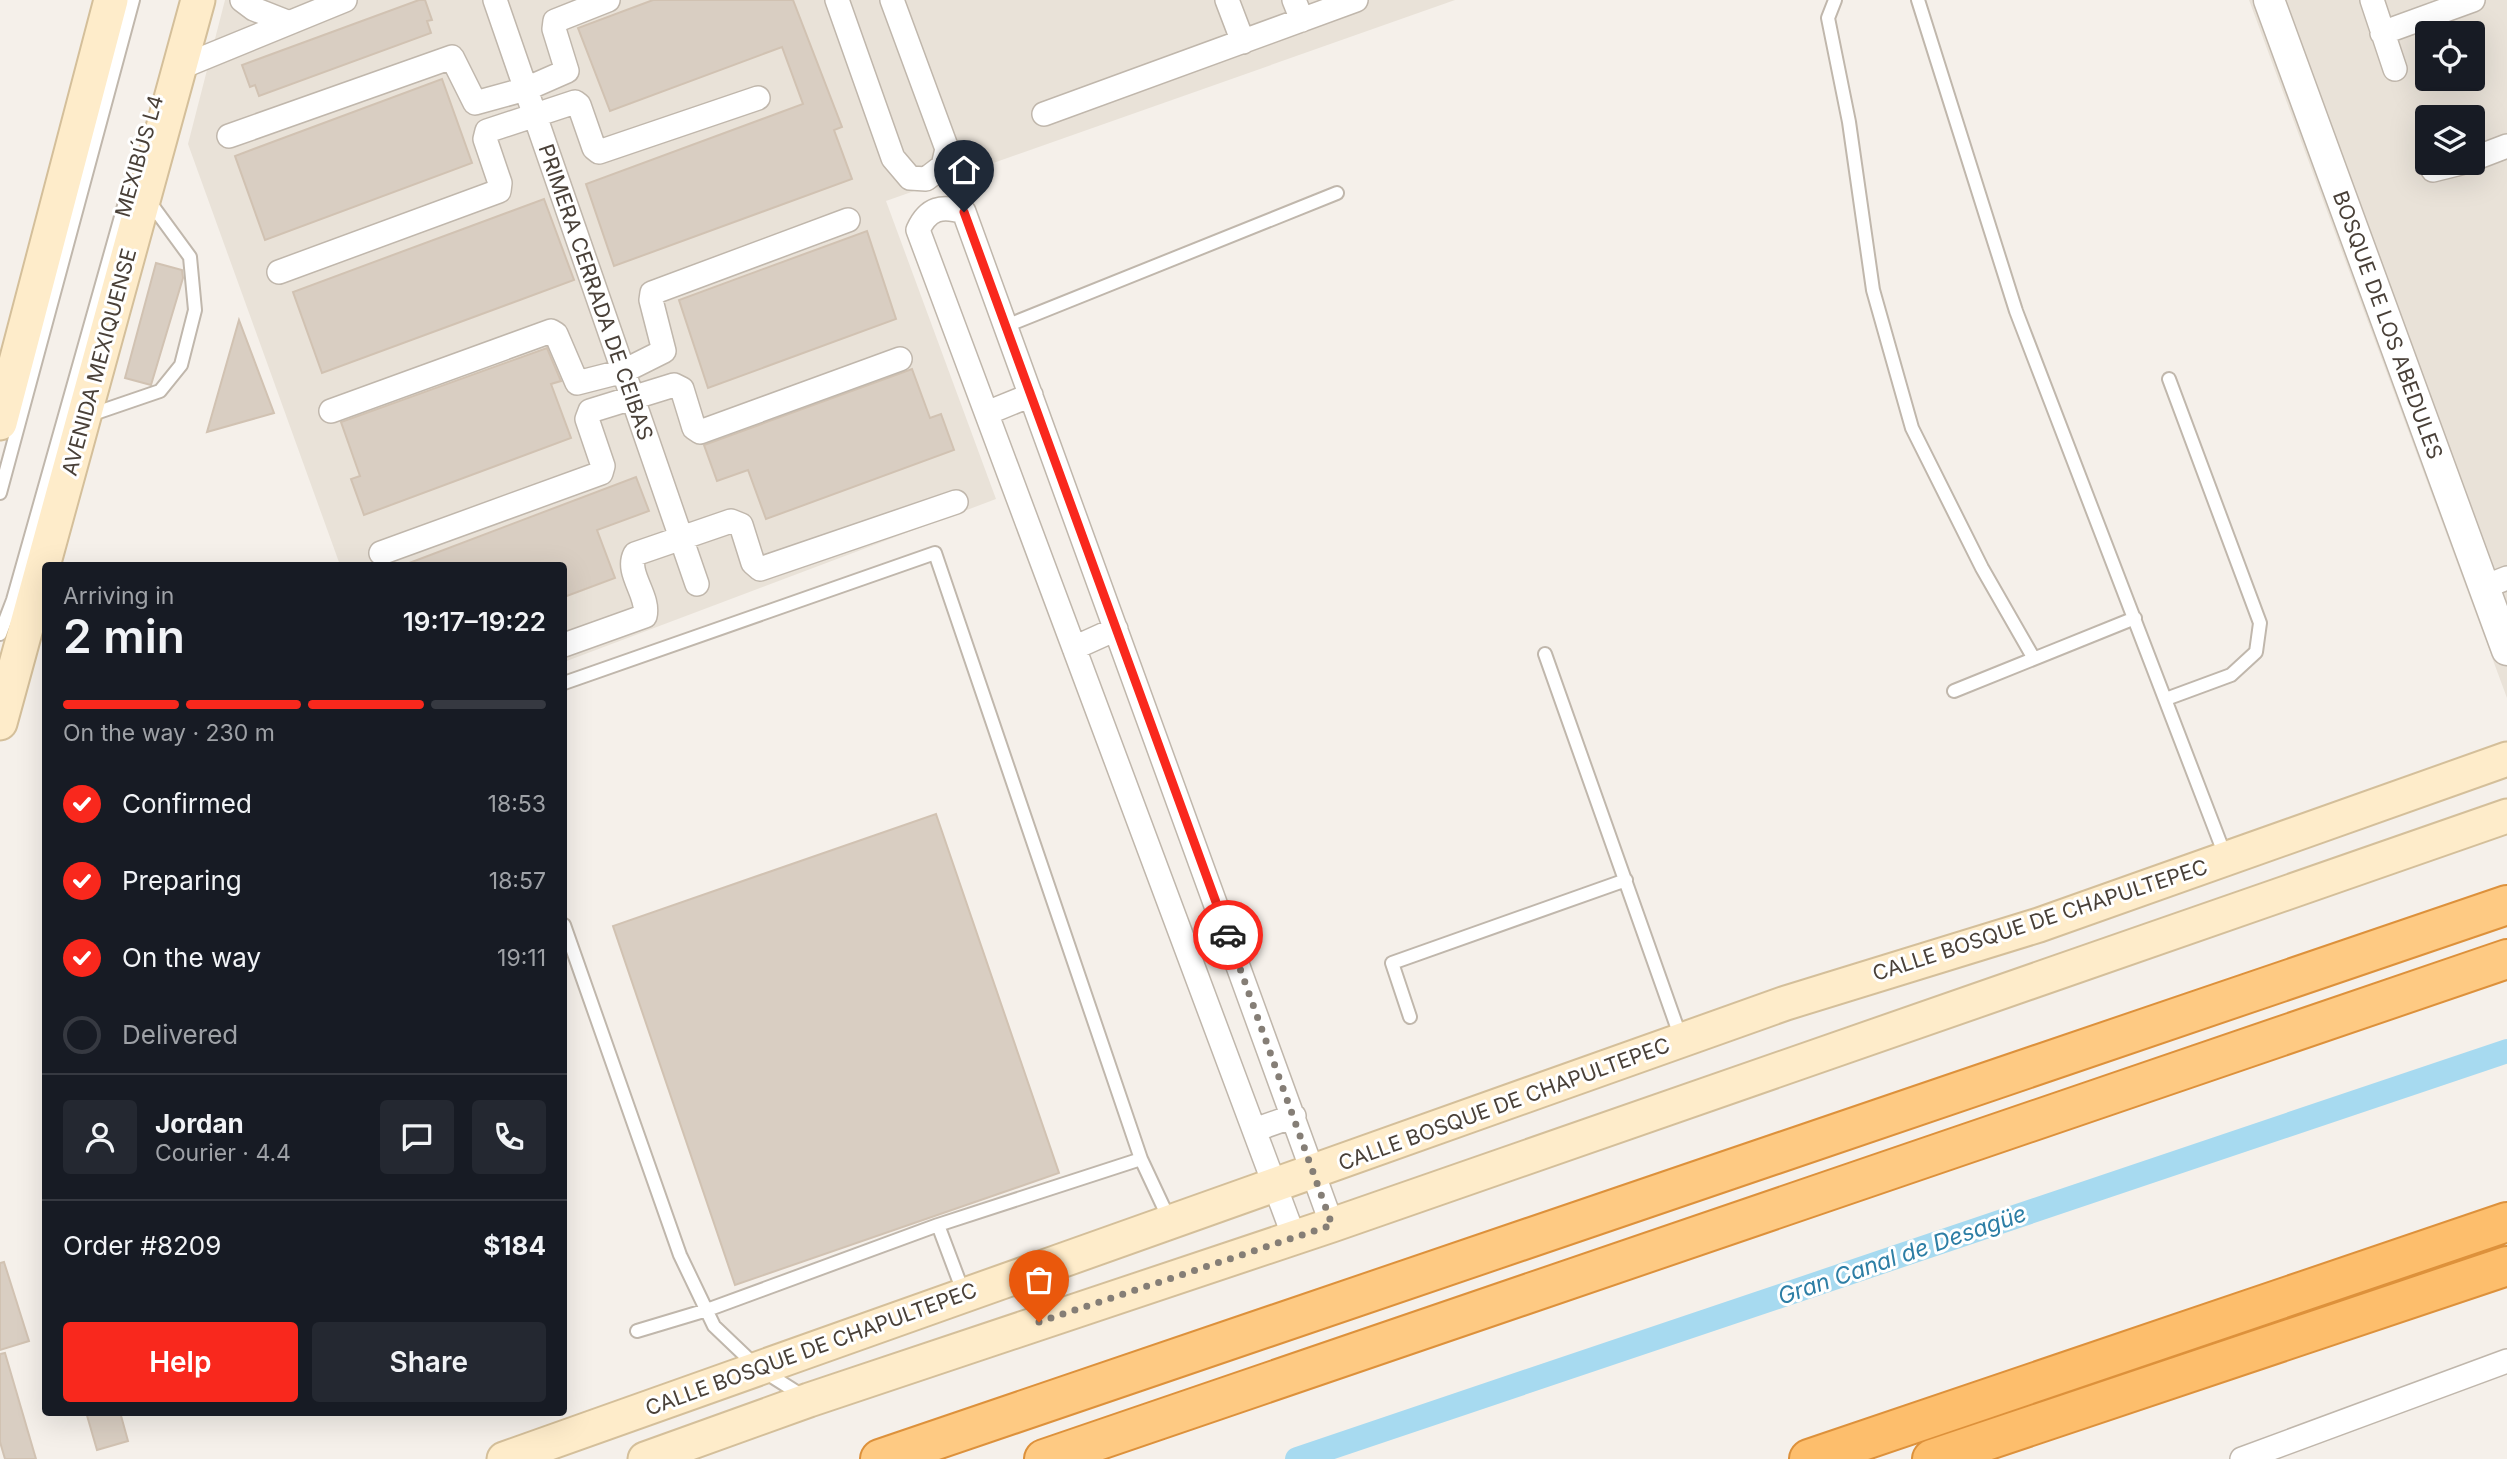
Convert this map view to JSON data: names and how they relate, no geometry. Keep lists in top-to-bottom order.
{
  "streets": {
    "main road": ["AVENIDA MEXIQUENSE", "CALLE BOSQUE DE CHAPULTEPEC"],
    "street": ["PRIMERA CERRADA DE CEIBAS", "BOSQUE DE LOS ABEDULES"],
    "lane": ["MEXIBÚS L4"]
  },
  "crossings": [
    ["MEXIBÚS L4", "AVENIDA MEXIQUENSE"]
  ],
  "water": ["Gran Canal de Desagüe"],
  "page": {
    "heading": ["2 min", "Arriving in", "19:17–19:22"],
    "panel": [
      "Jordan",
      "Courier · 4.4",
      "Order #8209",
      "$184"
    ],
    "bar": "On the way · 230 m",
    "list": [
      ["Confirmed", "18:53"],
      ["Preparing", "18:57"],
      ["On the way", "19:11"],
      "Delivered"
    ],
    "buttons": ["Help", "Share"]
  }
}
